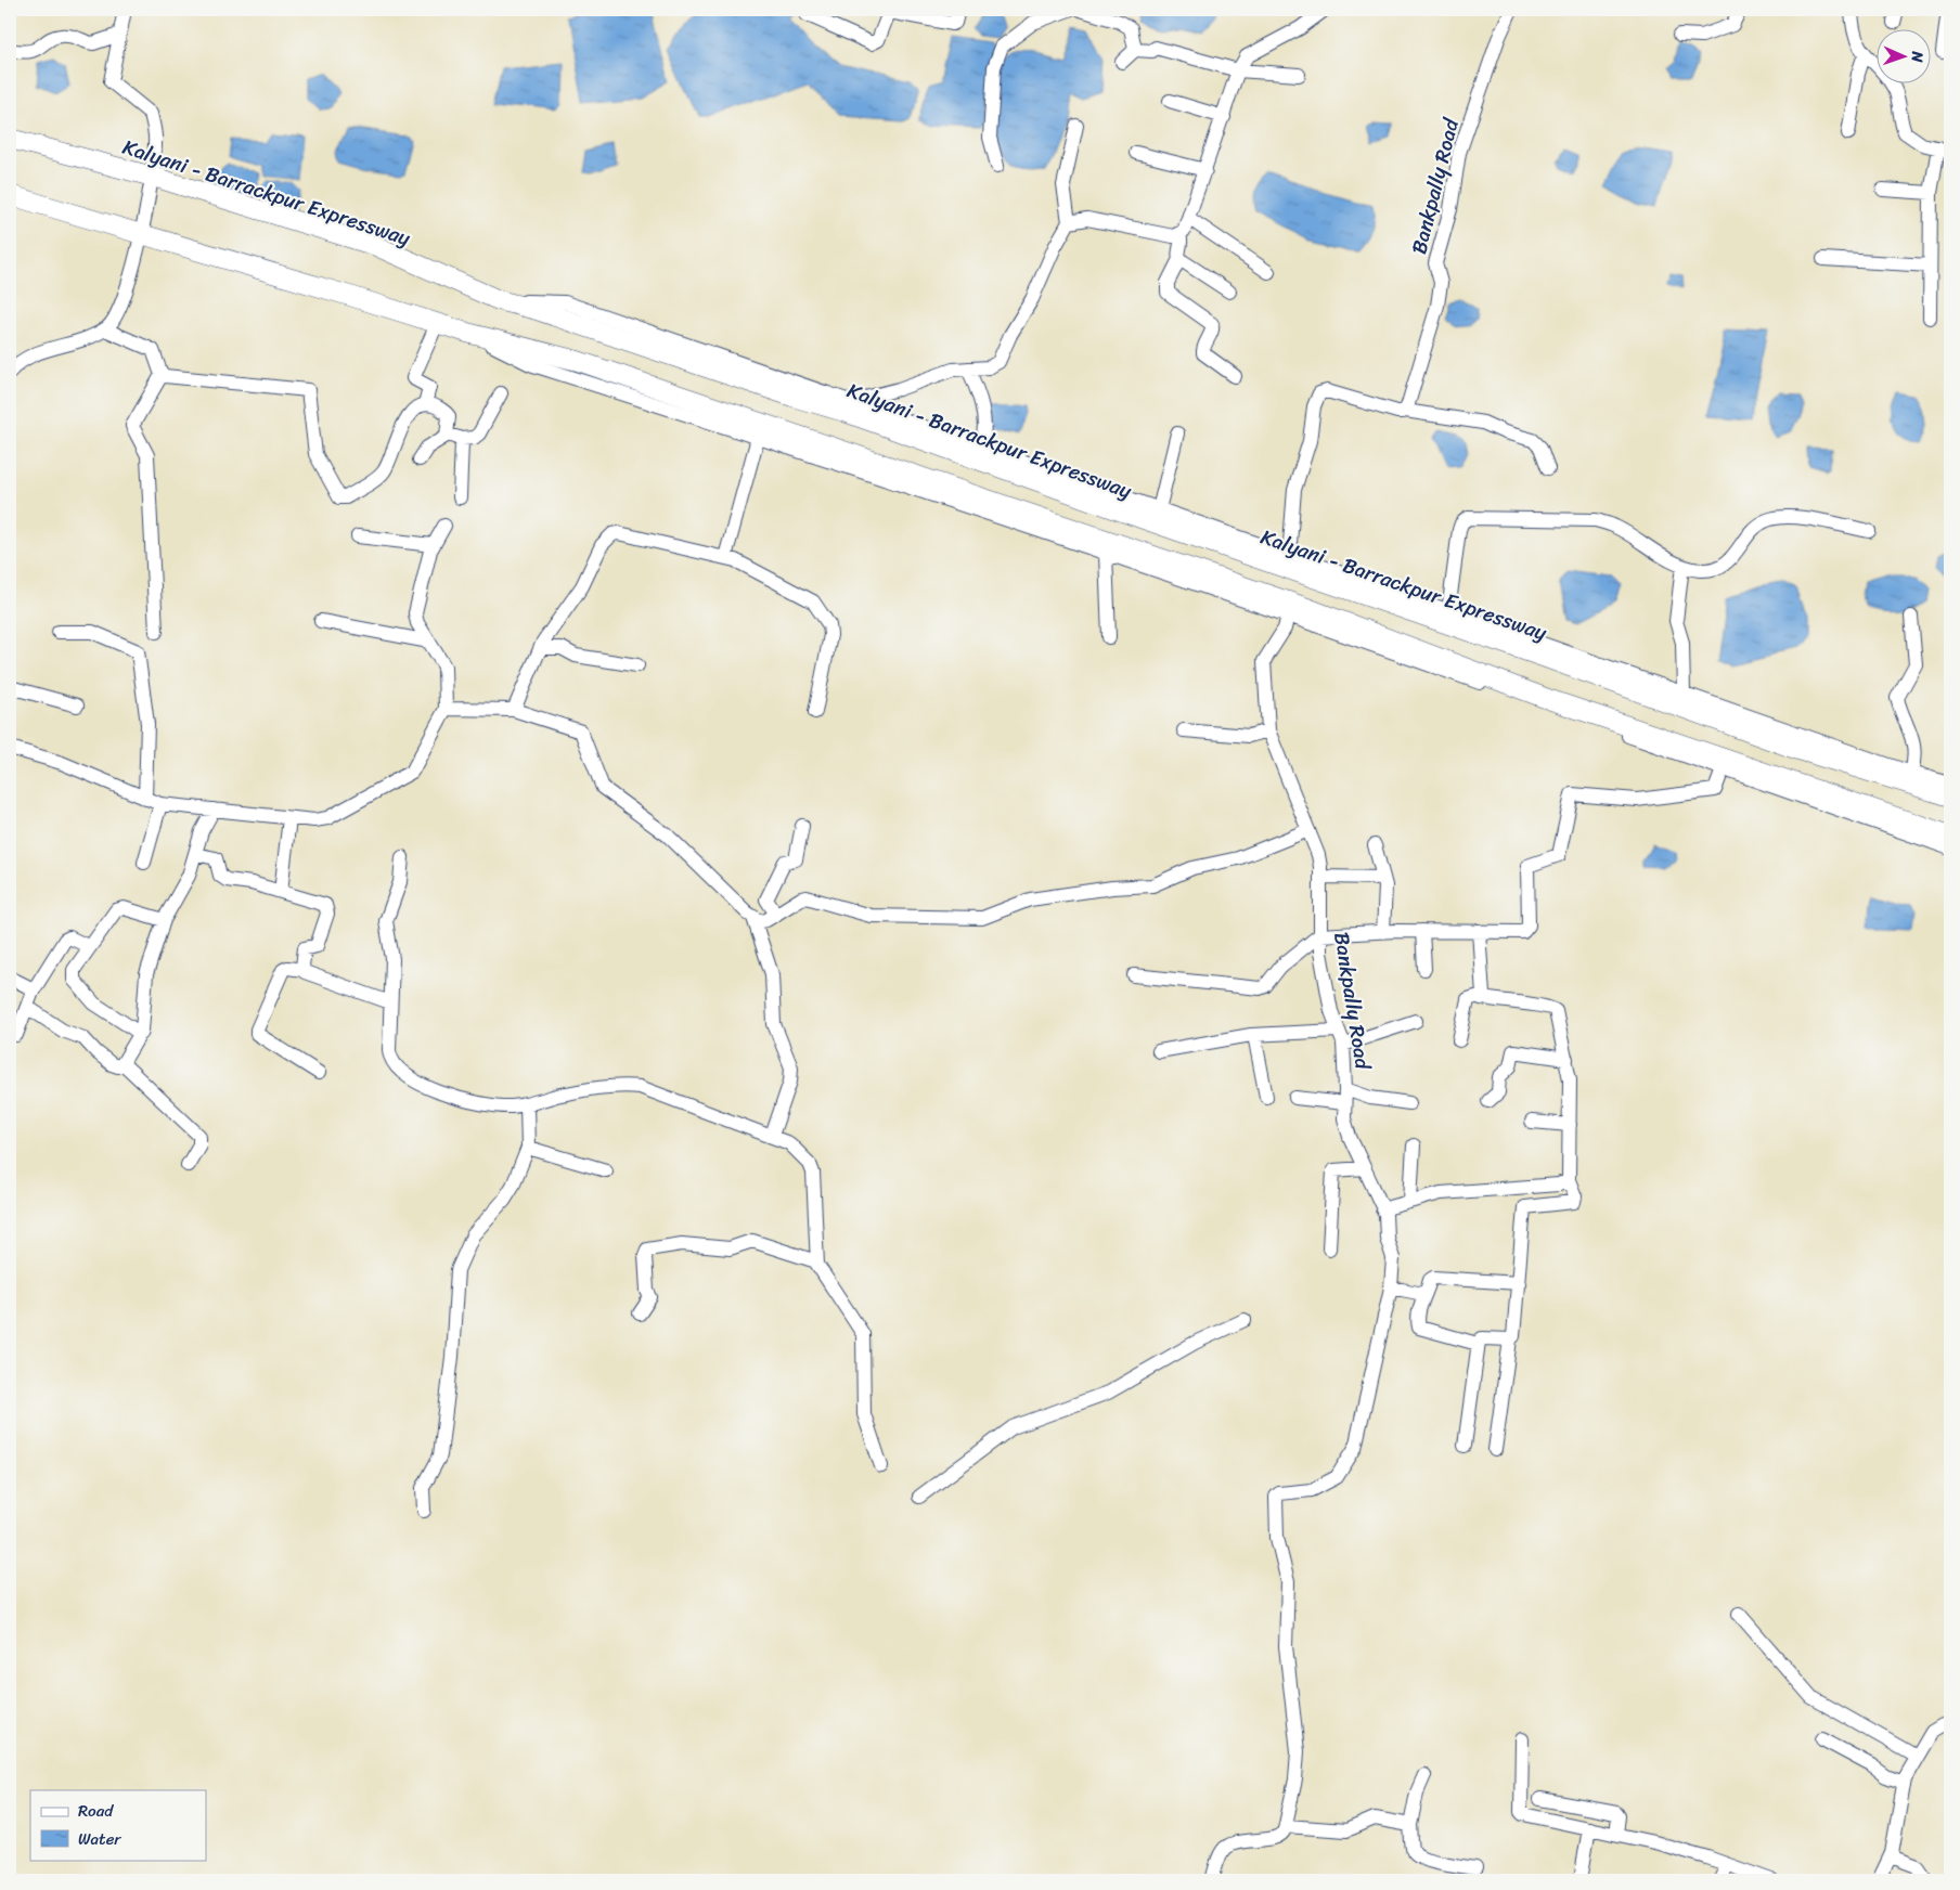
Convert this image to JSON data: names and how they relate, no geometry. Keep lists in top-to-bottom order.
{
  "streets": {
    "highway": ["Kalyani - Barrackpur Expressway"],
    "street": ["Bankpally Road"]
  },
  "legend": ["Road", "Water"],
  "north": "right"
}
